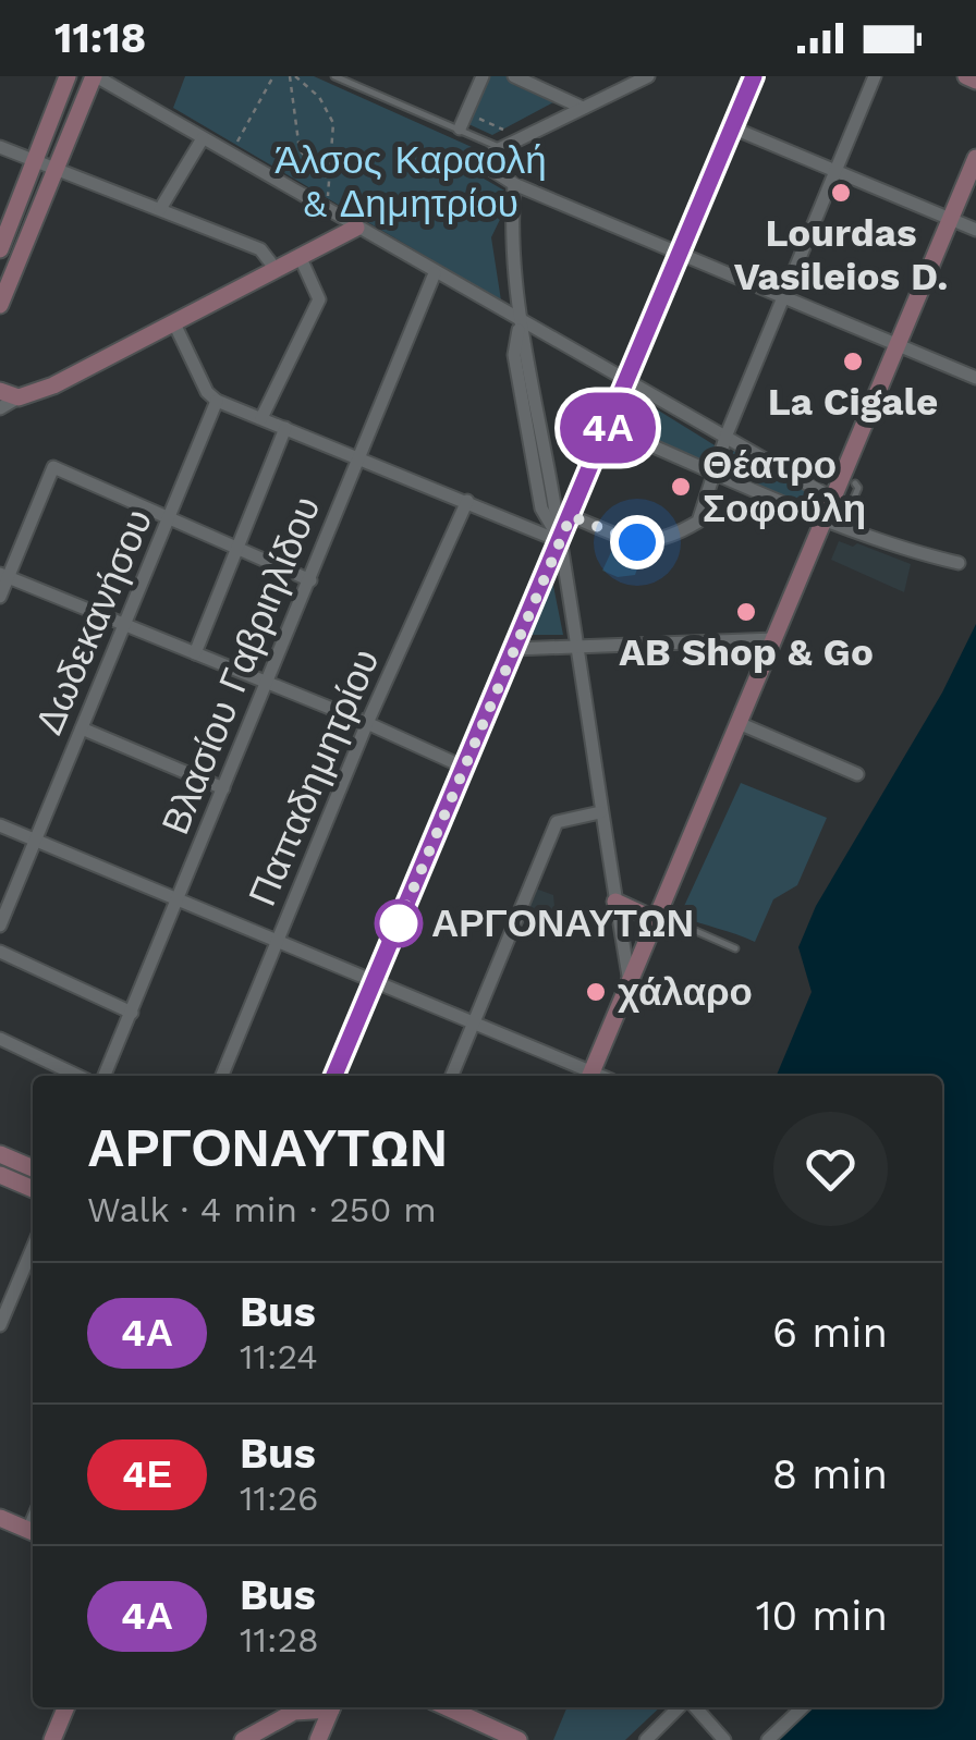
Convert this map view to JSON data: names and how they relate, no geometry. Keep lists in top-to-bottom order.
{
  "streets": {
    "street": ["Δωδεκανήσου", "Βλασίου Γαβριηλίδου", "Παπαδημητρίου"]
  },
  "parks": ["Άλσος Καραολή & Δημητρίου"],
  "places": [
    "Lourdas Vasileios D.",
    "La Cigale",
    "Θέατρο Σοφούλη",
    "AB Shop & Go",
    "ΑΡΓΟΝΑΥΤΩΝ",
    "χάλαρο"
  ],
  "lines": ["bus line 4Α"],
  "page": {
    "status": "11:18",
    "on_map": "4Α",
    "heading": ["ΑΡΓΟΝΑΥΤΩΝ", "Walk · 4 min · 250 m"],
    "list": [
      {
        "mark": "4Α",
        "name": "Bus",
        "note": "11:24",
        "value": "6 min"
      },
      {
        "mark": "4Ε",
        "name": "Bus",
        "note": "11:26",
        "value": "8 min"
      },
      {
        "mark": "4Α",
        "name": "Bus",
        "note": "11:28",
        "value": "10 min"
      }
    ]
  }
}
